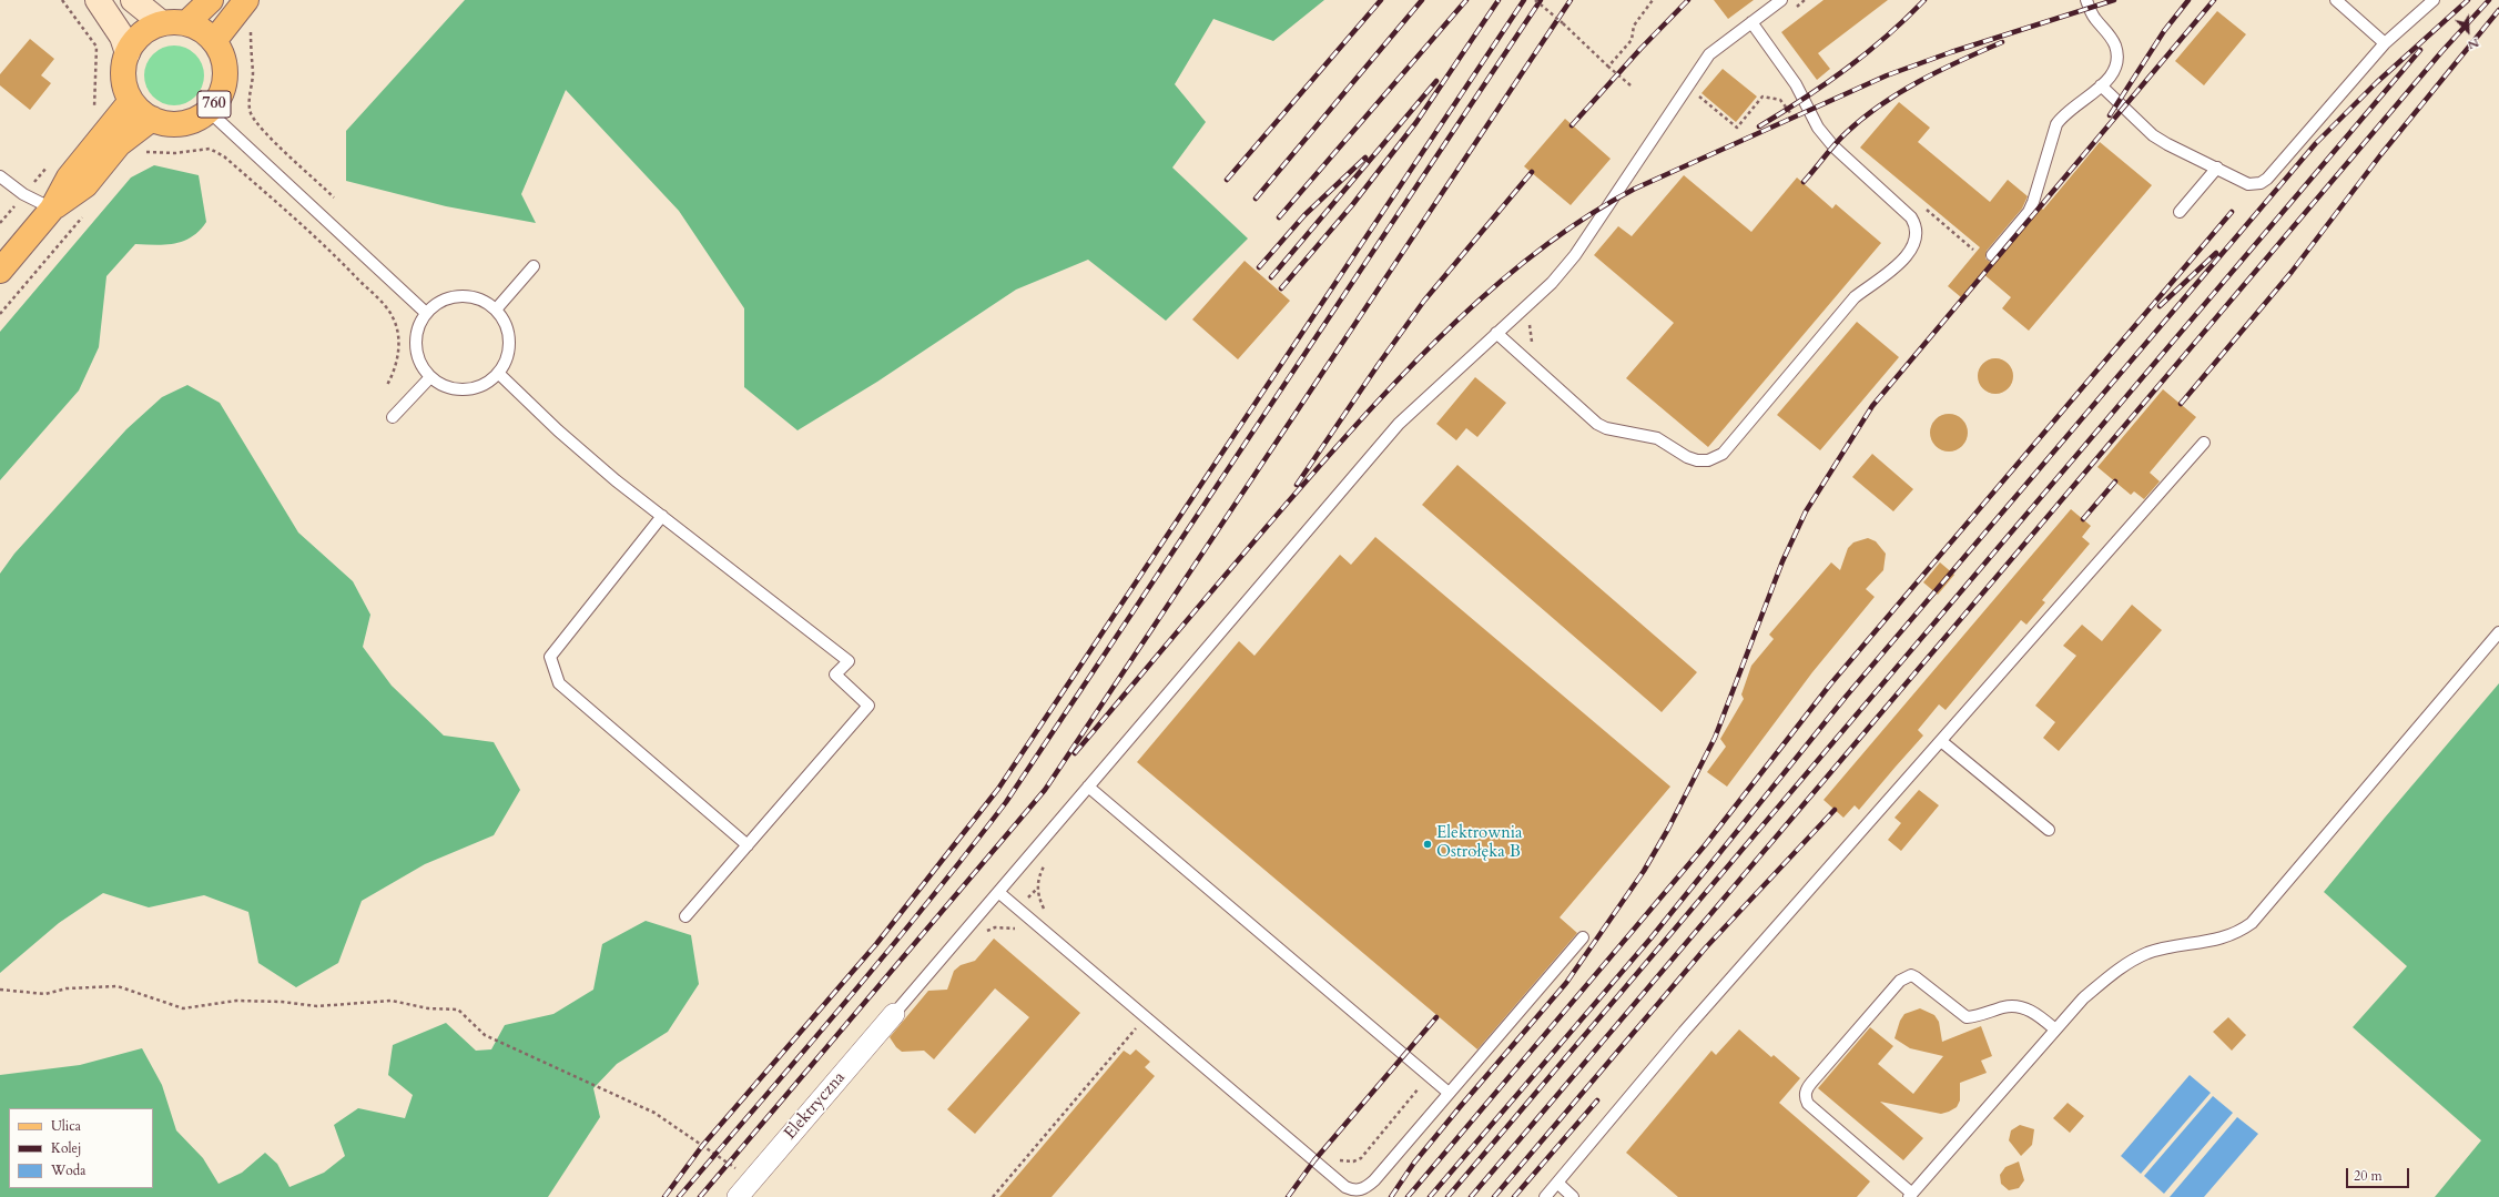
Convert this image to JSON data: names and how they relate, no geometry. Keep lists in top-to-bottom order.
{
  "streets": {
    "main road": ["760"],
    "street": ["Elektryczna"]
  },
  "places": ["Elektrownia Ostrołęka B"],
  "legend": ["Ulica", "Kolej", "Woda"],
  "scale_bar": "20 m",
  "north": "bottom right"
}
